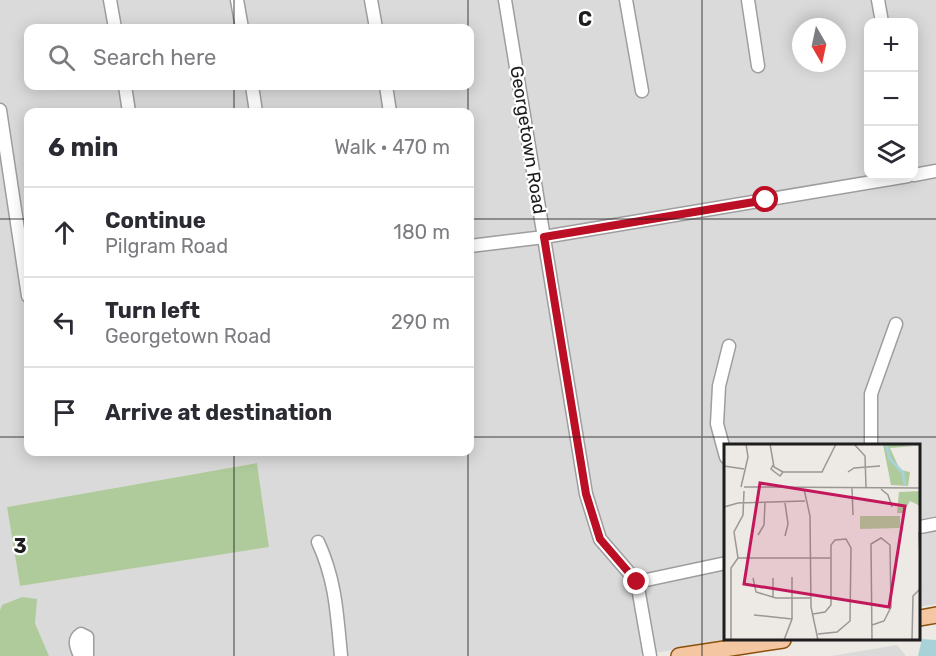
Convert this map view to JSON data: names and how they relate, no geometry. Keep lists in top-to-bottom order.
{
  "streets": {
    "street": ["Georgetown Road"]
  },
  "north": "bottom",
  "page": {
    "map_buttons": ["+", "−"],
    "search": "Search here",
    "heading": ["6 min", "Walk · 470 m"],
    "list": [
      ["Continue", "Pilgram Road", "180 m"],
      ["Turn left", "Georgetown Road", "290 m"],
      "Arrive at destination"
    ]
  },
  "grid": {
    "columns": ["C"],
    "rows": ["3"]
  }
}
